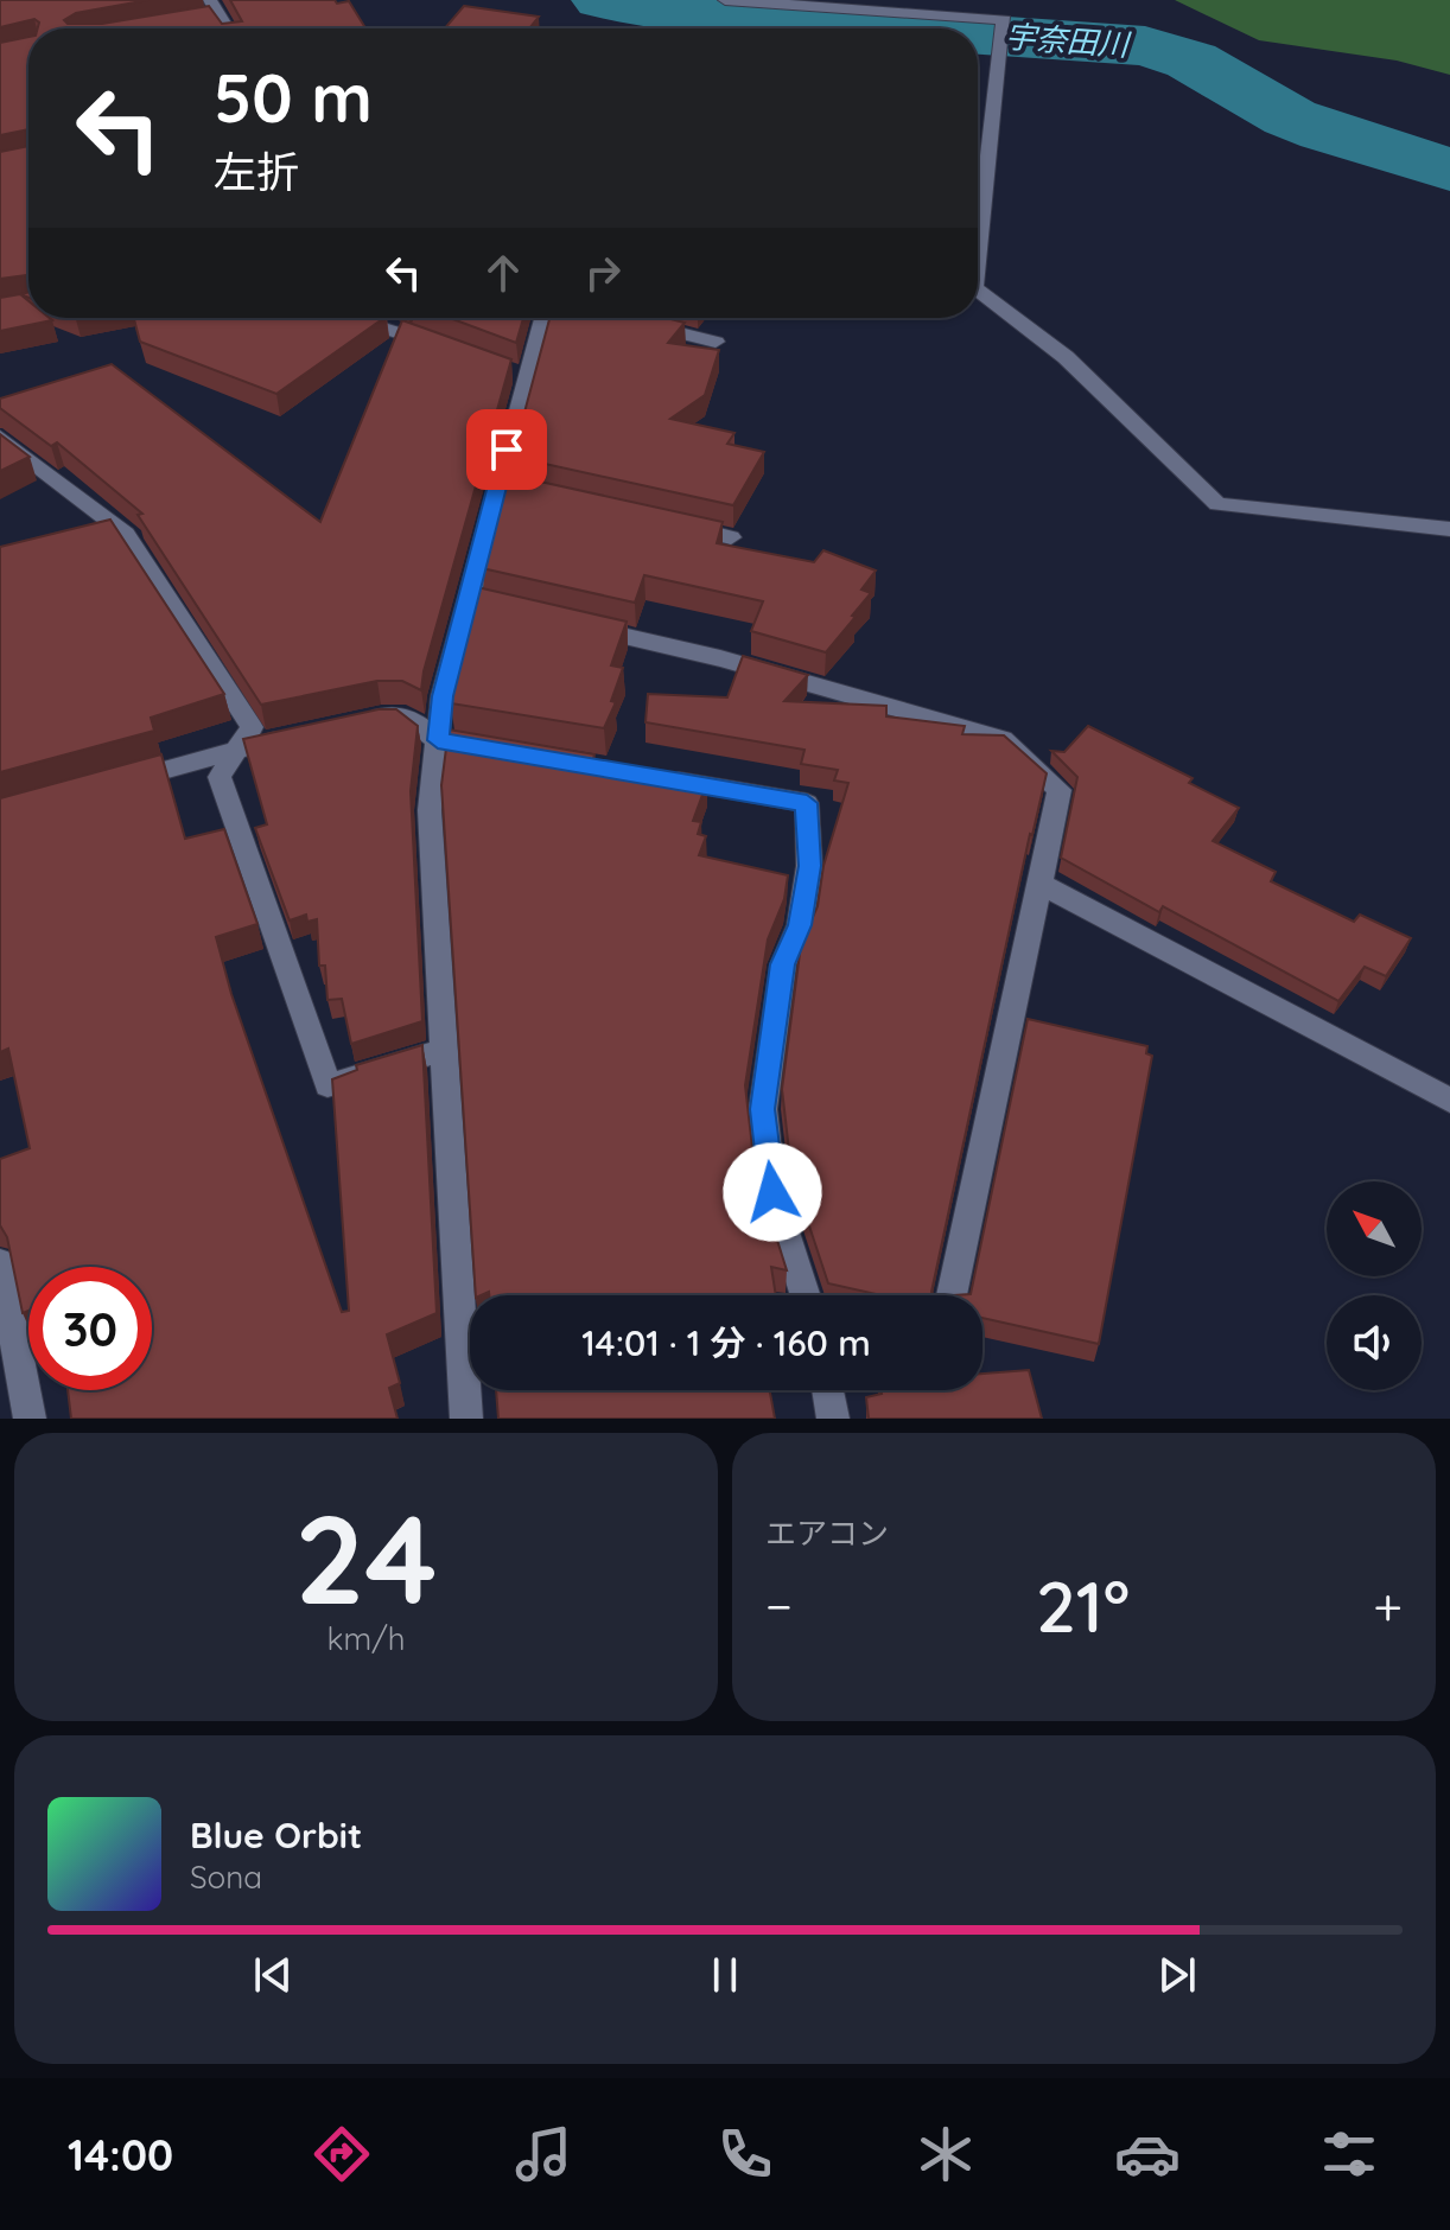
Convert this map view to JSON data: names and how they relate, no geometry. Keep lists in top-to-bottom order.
{
  "water": ["宇奈田川"],
  "north": "top left",
  "page": {
    "turn": ["50 m", "左折"],
    "limit": "30",
    "trip": "14:01 · 1 分 · 160 m",
    "tile": [
      ["24", "km/h"],
      "エアコン"
    ],
    "heat": ["−", "21°", "+"],
    "song": ["Blue Orbit", "Sona"],
    "tabs": "14:00"
  }
}
